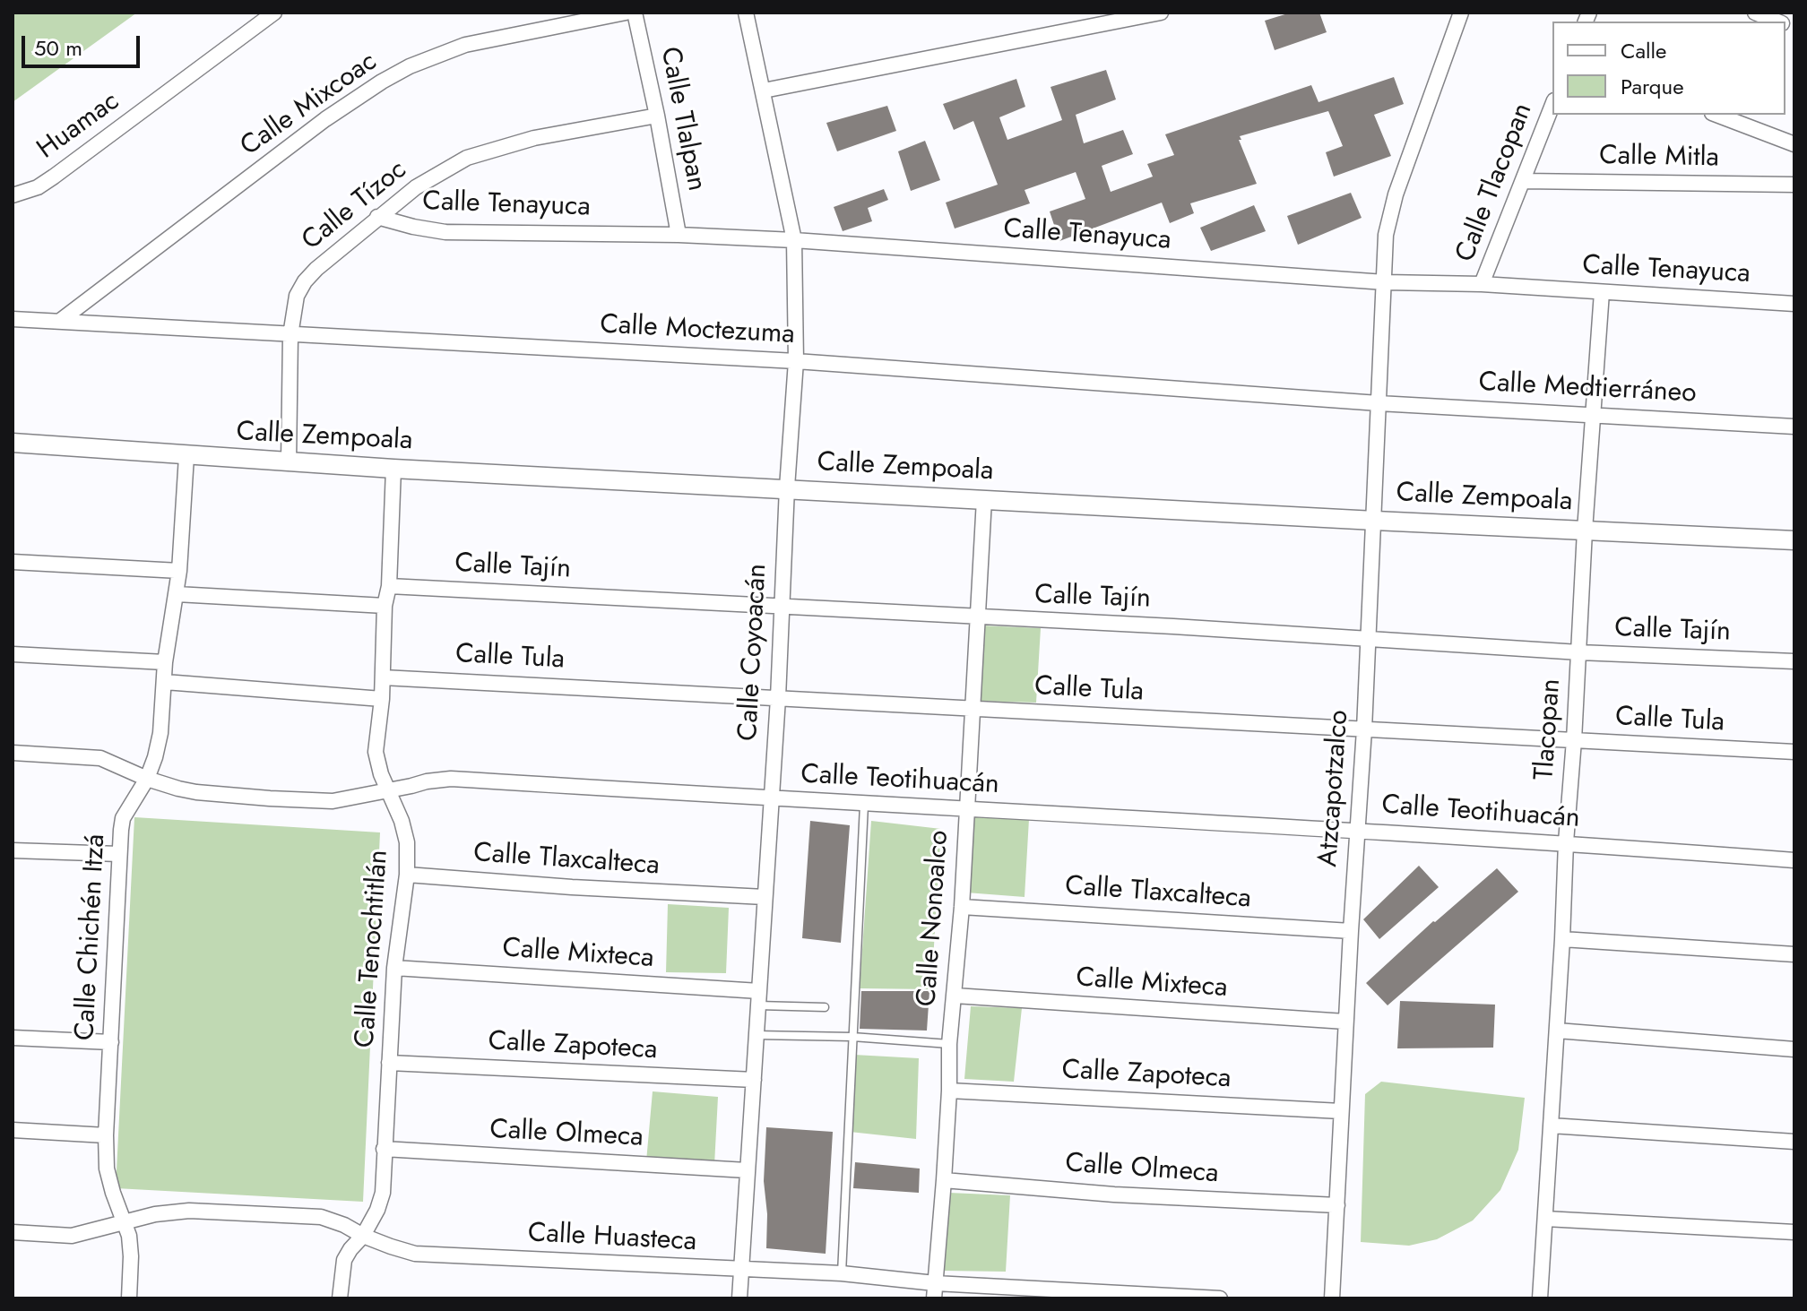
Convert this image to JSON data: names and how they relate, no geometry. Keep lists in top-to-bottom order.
{
  "streets": {
    "street": [
      "Calle Mixcoac",
      "Calle Tlalpan",
      "Huamac",
      "Calle Mitla",
      "Calle Tlacopan",
      "Calle Tenayuca",
      "Calle Tízoc",
      "Calle Moctezuma",
      "Calle Medtierráneo",
      "Calle Zempoala",
      "Calle Tajín",
      "Calle Coyoacán",
      "Calle Tula",
      "Tlacopan",
      "Calle Teotihuacán",
      "Atzcapotzalco",
      "Calle Tlaxcalteca",
      "Calle Nonoalco",
      "Calle Chichén Itzá",
      "Calle Tenochtitlán",
      "Calle Mixteca",
      "Calle Zapoteca",
      "Calle Olmeca",
      "Calle Huasteca"
    ]
  },
  "crossings": [
    ["Calle Mixcoac", "Calle Moctezuma"],
    ["Calle Tlalpan", "Calle Tenayuca"],
    ["Calle Tlalpan", "Calle Tízoc"],
    ["Calle Mitla", "Calle Tlacopan"],
    ["Calle Tlacopan", "Calle Tenayuca"],
    ["Calle Tenayuca", "Calle Tízoc"],
    ["Calle Tenayuca", "Calle Coyoacán"],
    ["Calle Tenayuca", "Tlacopan"],
    ["Calle Tenayuca", "Atzcapotzalco"],
    ["Calle Tízoc", "Calle Moctezuma"],
    ["Calle Tízoc", "Calle Zempoala"],
    ["Calle Moctezuma", "Calle Medtierráneo"],
    ["Calle Moctezuma", "Calle Coyoacán"],
    ["Calle Moctezuma", "Atzcapotzalco"],
    ["Calle Medtierráneo", "Tlacopan"],
    ["Calle Medtierráneo", "Atzcapotzalco"],
    ["Calle Zempoala", "Calle Coyoacán"],
    ["Calle Zempoala", "Tlacopan"],
    ["Calle Zempoala", "Atzcapotzalco"],
    ["Calle Zempoala", "Calle Nonoalco"],
    ["Calle Zempoala", "Calle Chichén Itzá"],
    ["Calle Zempoala", "Calle Tenochtitlán"],
    ["Calle Tajín", "Calle Coyoacán"],
    ["Calle Tajín", "Tlacopan"],
    ["Calle Tajín", "Atzcapotzalco"],
    ["Calle Tajín", "Calle Nonoalco"],
    ["Calle Tajín", "Calle Tenochtitlán"],
    ["Calle Coyoacán", "Calle Tula"],
    ["Calle Coyoacán", "Calle Teotihuacán"],
    ["Calle Coyoacán", "Calle Tlaxcalteca"],
    ["Calle Coyoacán", "Calle Mixteca"],
    ["Calle Coyoacán", "Calle Zapoteca"],
    ["Calle Coyoacán", "Calle Olmeca"],
    ["Calle Coyoacán", "Calle Huasteca"],
    ["Calle Tula", "Tlacopan"],
    ["Calle Tula", "Atzcapotzalco"],
    ["Calle Tula", "Calle Nonoalco"],
    ["Calle Tula", "Calle Tenochtitlán"],
    ["Tlacopan", "Calle Teotihuacán"],
    ["Calle Teotihuacán", "Atzcapotzalco"],
    ["Calle Teotihuacán", "Calle Nonoalco"],
    ["Calle Teotihuacán", "Calle Chichén Itzá"],
    ["Calle Teotihuacán", "Calle Tenochtitlán"],
    ["Atzcapotzalco", "Calle Tlaxcalteca"],
    ["Atzcapotzalco", "Calle Mixteca"],
    ["Atzcapotzalco", "Calle Zapoteca"],
    ["Atzcapotzalco", "Calle Olmeca"],
    ["Calle Tlaxcalteca", "Calle Nonoalco"],
    ["Calle Tlaxcalteca", "Calle Tenochtitlán"],
    ["Calle Nonoalco", "Calle Mixteca"],
    ["Calle Nonoalco", "Calle Zapoteca"],
    ["Calle Nonoalco", "Calle Olmeca"],
    ["Calle Nonoalco", "Calle Huasteca"],
    ["Calle Chichén Itzá", "Calle Huasteca"],
    ["Calle Tenochtitlán", "Calle Mixteca"],
    ["Calle Tenochtitlán", "Calle Zapoteca"],
    ["Calle Tenochtitlán", "Calle Olmeca"],
    ["Calle Tenochtitlán", "Calle Huasteca"]
  ],
  "legend": ["Calle", "Parque"],
  "scale_bar": "50 m"
}
